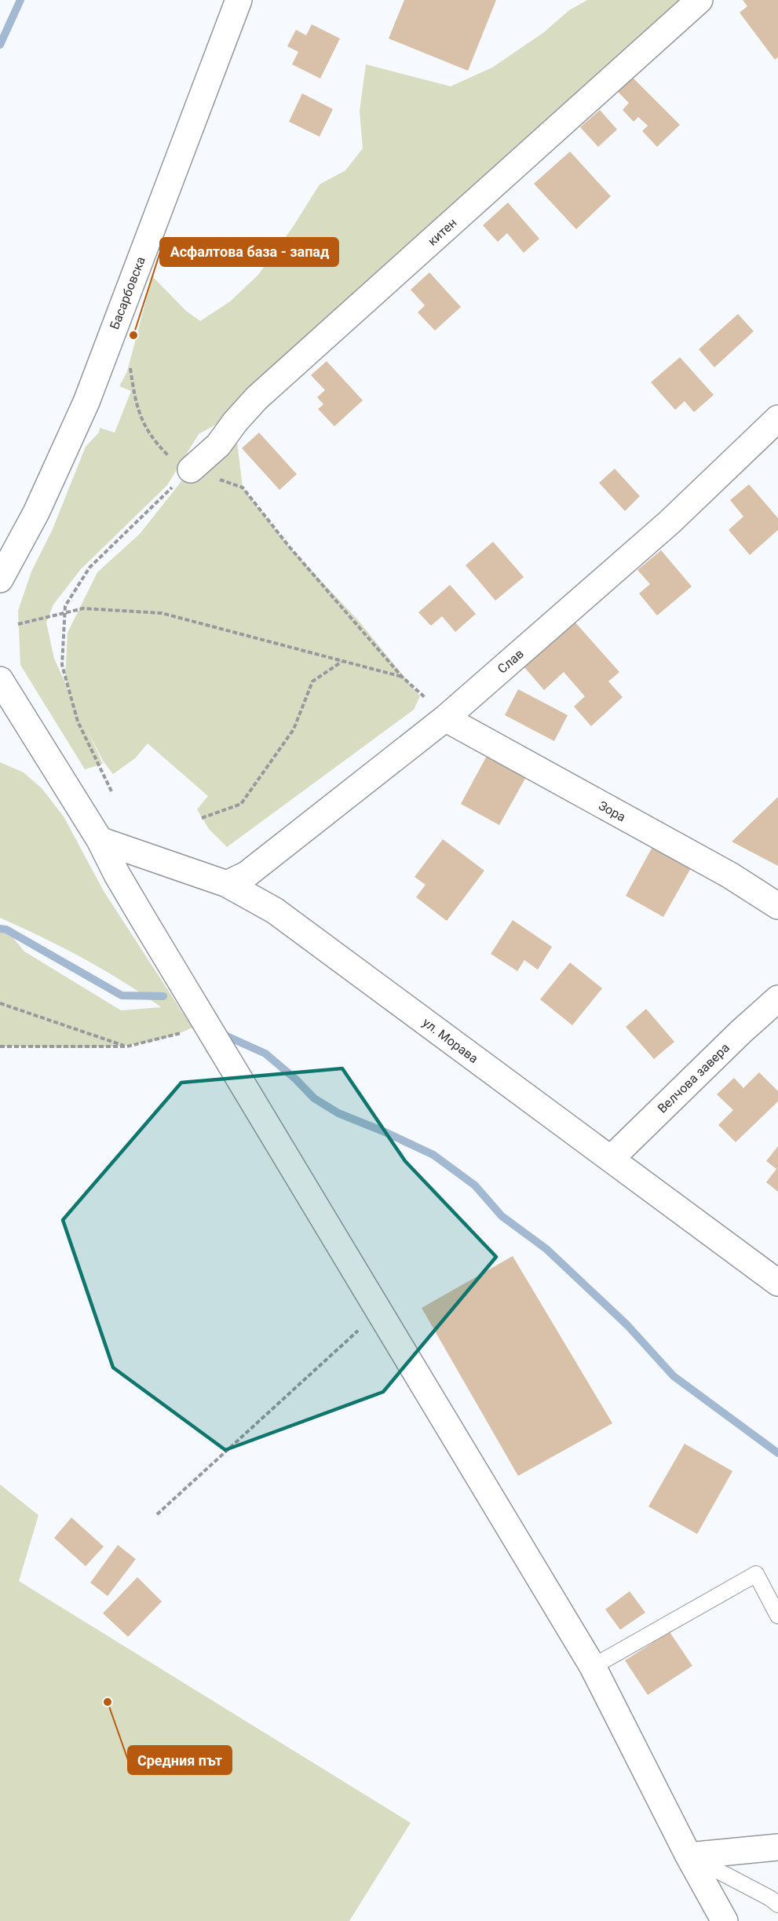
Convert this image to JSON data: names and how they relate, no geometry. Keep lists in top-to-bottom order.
{
  "streets": {
    "street": [
      "китен",
      "Басарбовска",
      "Слав",
      "Зора",
      "ул. Морава",
      "Велчова завера"
    ]
  },
  "crossings": [
    ["Слав", "Зора"],
    ["Слав", "ул. Морава"],
    ["ул. Морава", "Велчова завера"]
  ],
  "places": ["Асфалтова база - запад", "Средния път"]
}
